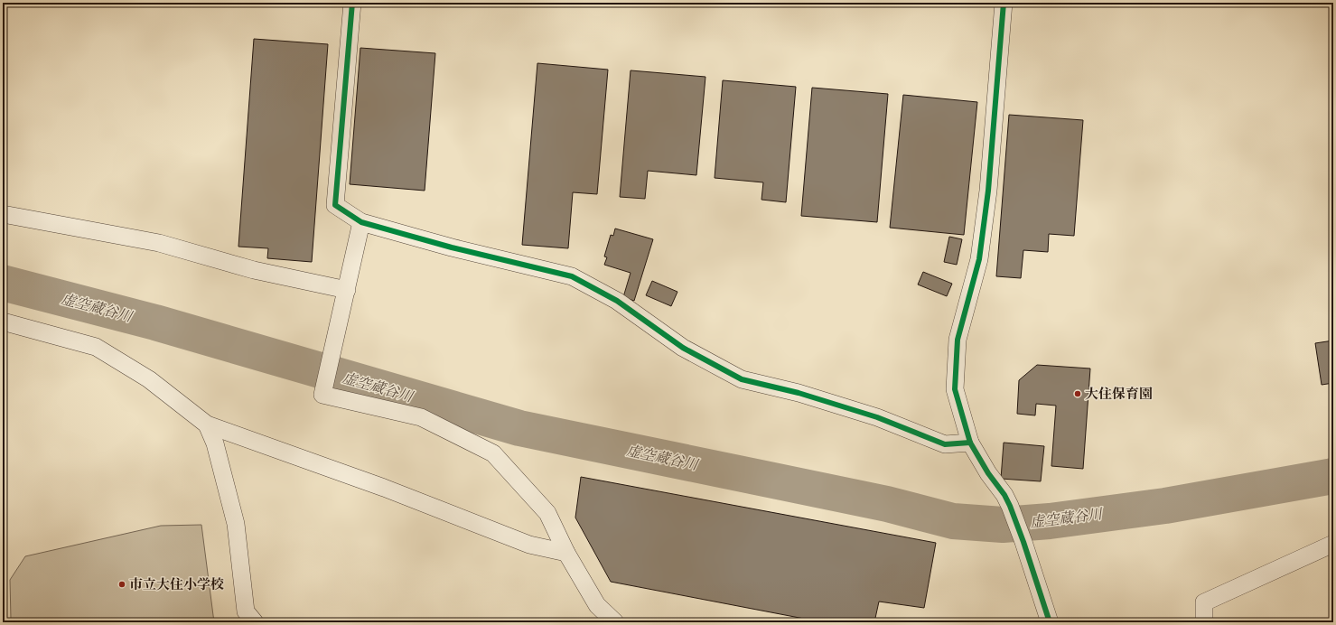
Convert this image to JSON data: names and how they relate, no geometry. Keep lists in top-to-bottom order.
{
  "water": ["虚空蔵谷川"],
  "places": ["大住保育園", "市立大住小学校"]
}
